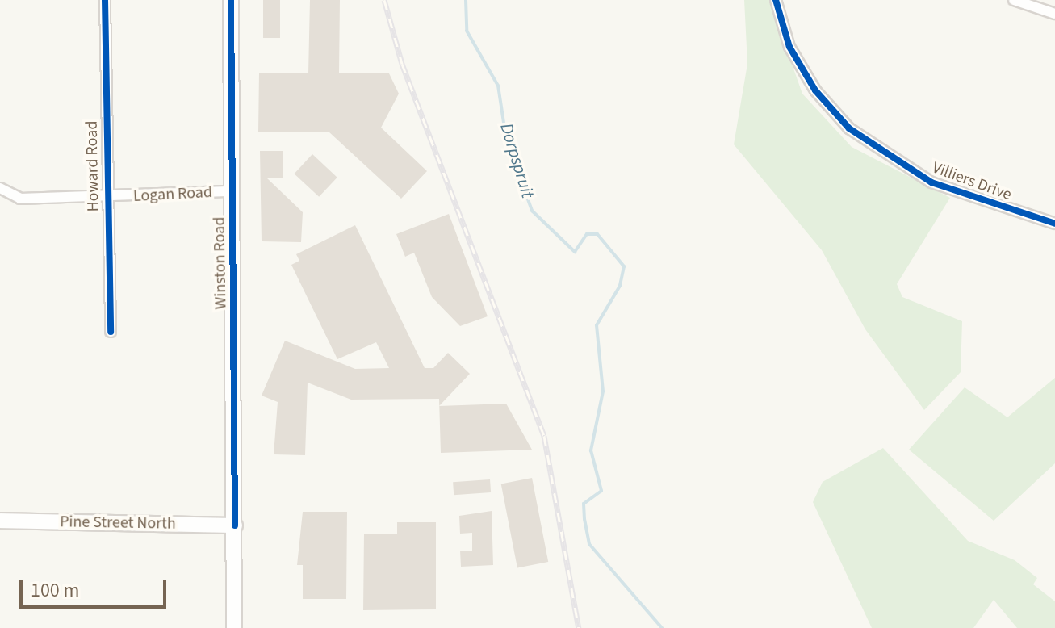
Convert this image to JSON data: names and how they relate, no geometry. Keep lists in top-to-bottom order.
{
  "streets": {
    "street": [
      "Howard Road",
      "Villiers Drive",
      "Logan Road",
      "Winston Road",
      "Pine Street North"
    ]
  },
  "crossings": [
    ["Howard Road", "Logan Road"],
    ["Logan Road", "Winston Road"],
    ["Winston Road", "Pine Street North"]
  ],
  "water": ["Dorpspruit"],
  "scale_bar": "100 m"
}
